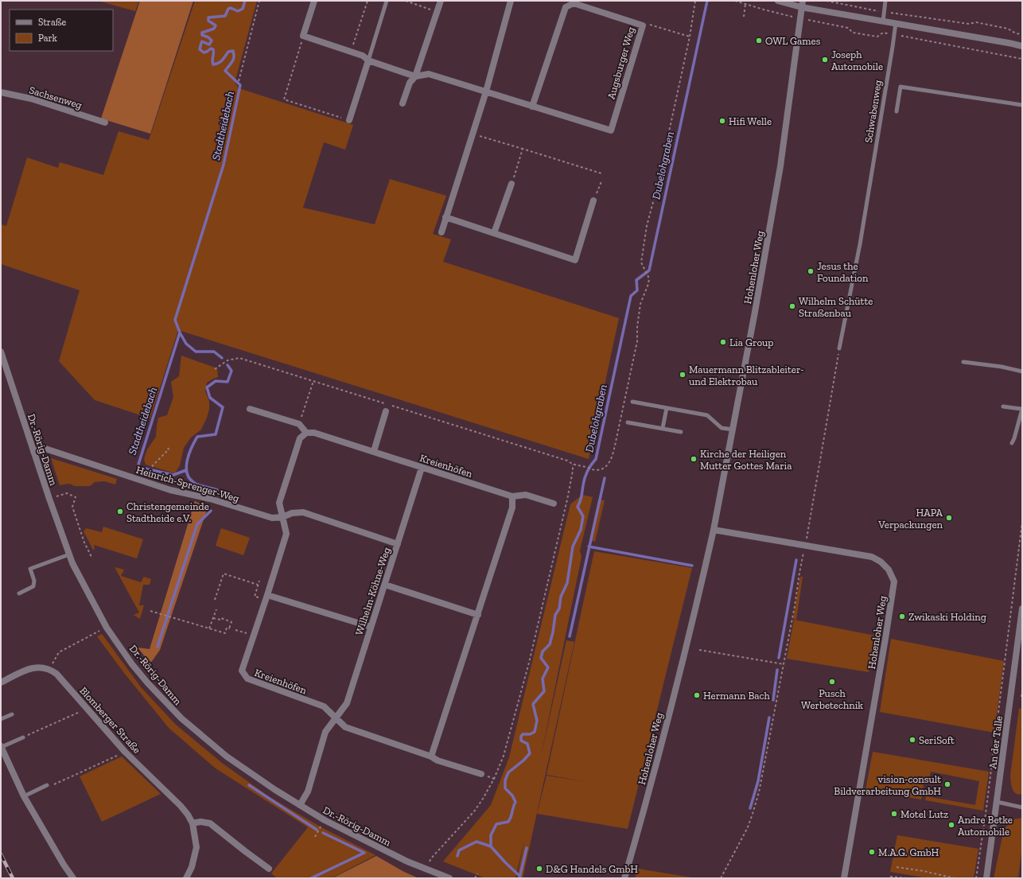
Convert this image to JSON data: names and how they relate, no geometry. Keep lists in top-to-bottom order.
{
  "streets": {
    "street": [
      "Augsburger Weg",
      "Sachsenweg",
      "Hohenloher Weg",
      "Dr.-Rörig-Damm",
      "Kreienhöfen",
      "Heinrich-Sprenger-Weg",
      "Wilhelm-Köhne-Weg",
      "Blomberger Straße",
      "An der Talle"
    ],
    "lane": ["Schwabenweg"]
  },
  "crossings": [
    ["Dr.-Rörig-Damm", "Heinrich-Sprenger-Weg"],
    ["Kreienhöfen", "Heinrich-Sprenger-Weg"],
    ["Kreienhöfen", "Wilhelm-Köhne-Weg"]
  ],
  "water": ["Stadtheidebach", "Dubelohgraben"],
  "places": [
    "OWL Games",
    "Joseph Automobile",
    "Hifi Welle",
    "Jesus the Foundation",
    "Wilhelm Schütte Straßenbau",
    "Lia Group",
    "Mauermann Blitzableiter- und Elektrobau",
    "Kirche der Heiligen Mutter Gottes Maria",
    "Christengemeinde Stadtheide e.V.",
    "HAPA Verpackungen",
    "Zwikaski Holding",
    "Pusch Werbetechnik",
    "Hermann Bach",
    "SeriSoft",
    "vision-consult Bildverarbeitung GmbH",
    "Motel Lutz",
    "Andre Betke Automobile",
    "M.A.G. GmbH",
    "D&G Handels GmbH"
  ],
  "legend": ["Straße", "Park"]
}
